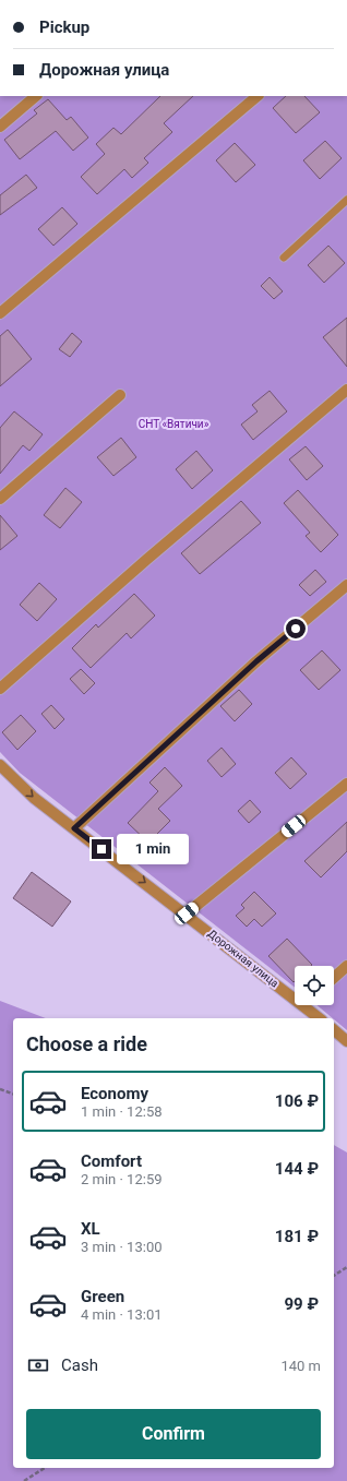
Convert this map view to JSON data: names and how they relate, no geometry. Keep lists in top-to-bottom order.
{
  "streets": {
    "street": ["Дорожная улица"]
  },
  "one_way": ["Дорожная улица"],
  "parks": ["СНТ «Вятичи»"],
  "page": {
    "banner": ["Pickup", "Дорожная улица"],
    "bubble": "1 min",
    "heading": "Choose a ride",
    "list": [
      {
        "name": "Economy",
        "note": "1 min · 12:58",
        "value": "106 ₽"
      },
      {
        "name": "Comfort",
        "note": "2 min · 12:59",
        "value": "144 ₽"
      },
      {
        "name": "XL",
        "note": "3 min · 13:00",
        "value": "181 ₽"
      },
      {
        "name": "Green",
        "note": "4 min · 13:01",
        "value": "99 ₽"
      }
    ],
    "pay": ["Cash", "140 m"],
    "buttons": "Confirm"
  }
}
